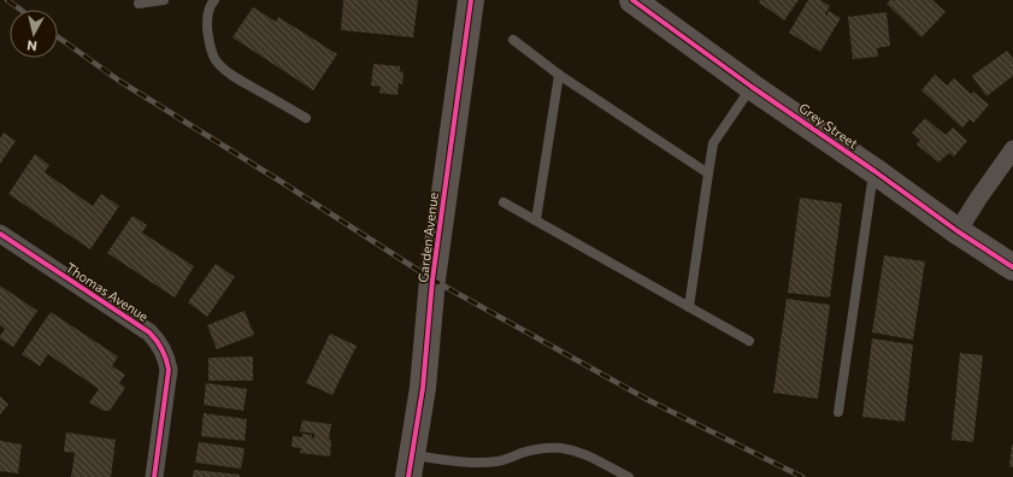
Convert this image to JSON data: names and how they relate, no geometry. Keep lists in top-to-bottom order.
{
  "streets": {
    "street": ["Grey Street", "Garden Avenue", "Thomas Avenue"]
  },
  "north": "bottom"
}
